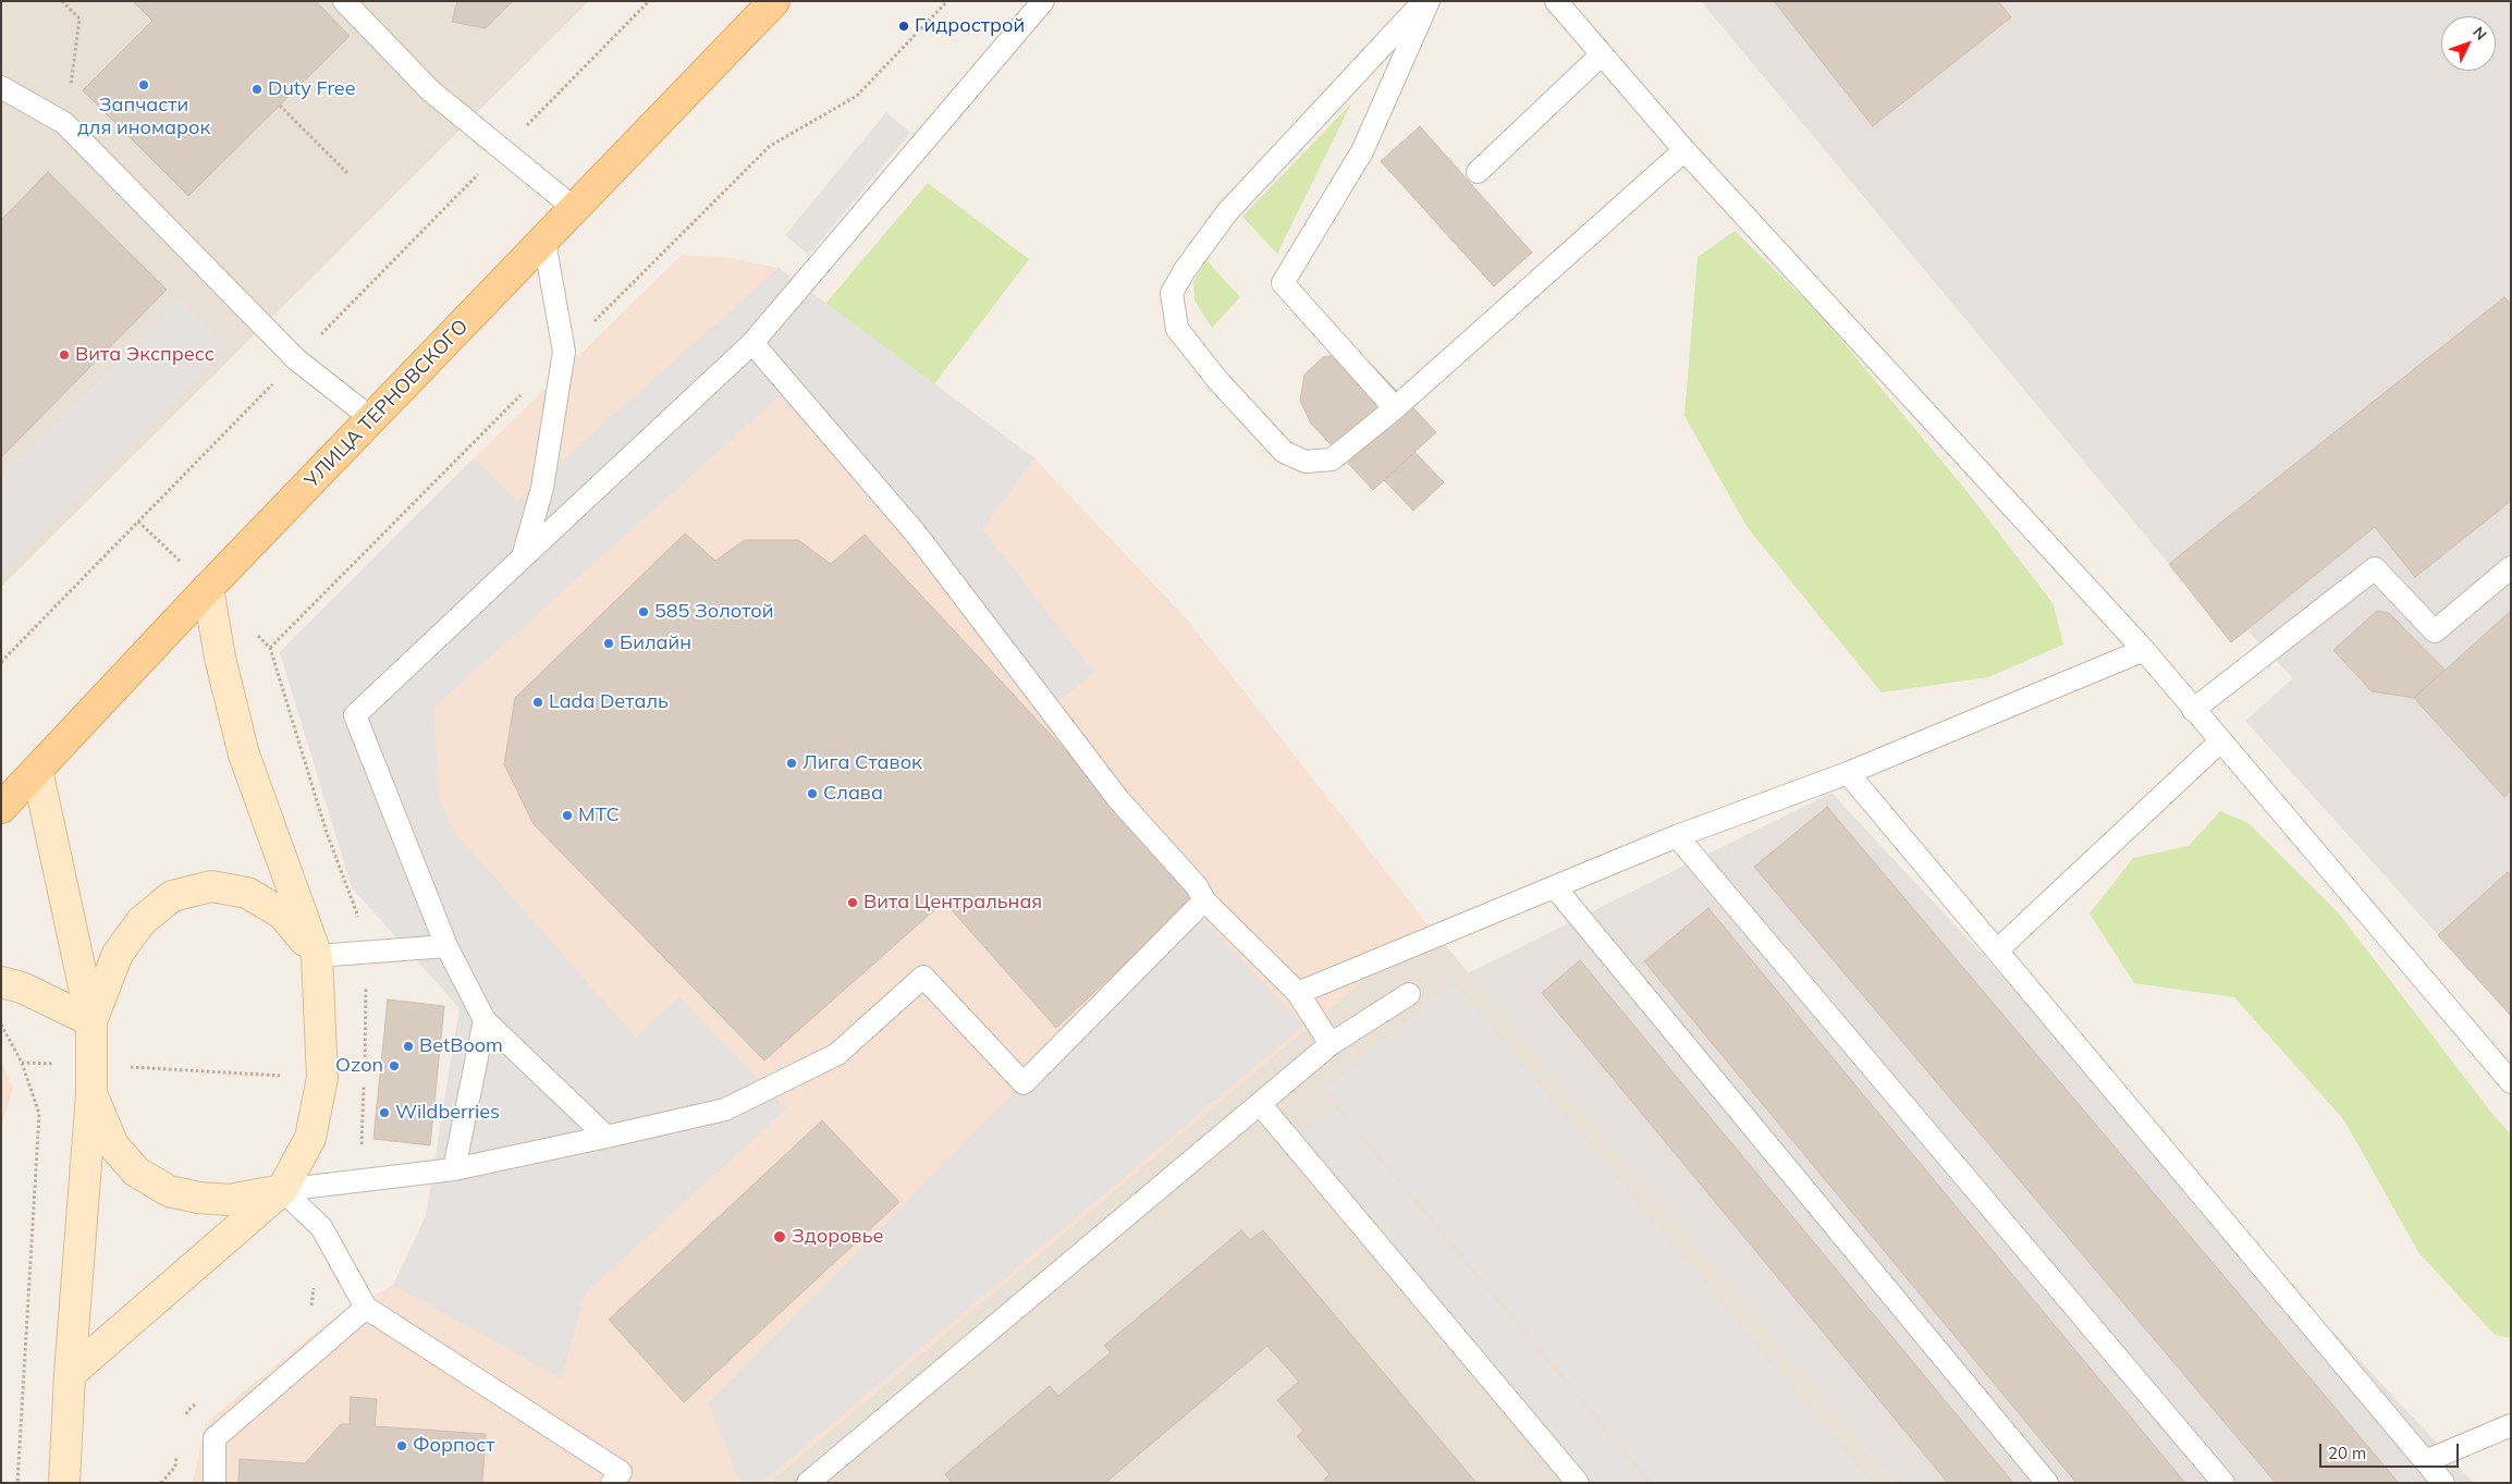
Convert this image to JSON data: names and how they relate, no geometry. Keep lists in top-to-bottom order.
{
  "streets": {
    "main road": ["УЛИЦА ТЕРНОВСКОГО"]
  },
  "places": [
    "Гидрострой",
    "Запчасти для иномарок",
    "Duty Free",
    "Вита Экспресс",
    "585 Золотой",
    "Билайн",
    "Lada Dеталь",
    "Лига Ставок",
    "Слава",
    "МТС",
    "Вита Центральная",
    "BetBoom",
    "Ozon",
    "Wildberries",
    "Здоровье",
    "Форпост"
  ],
  "scale_bar": "20 m",
  "north": "top right"
}
